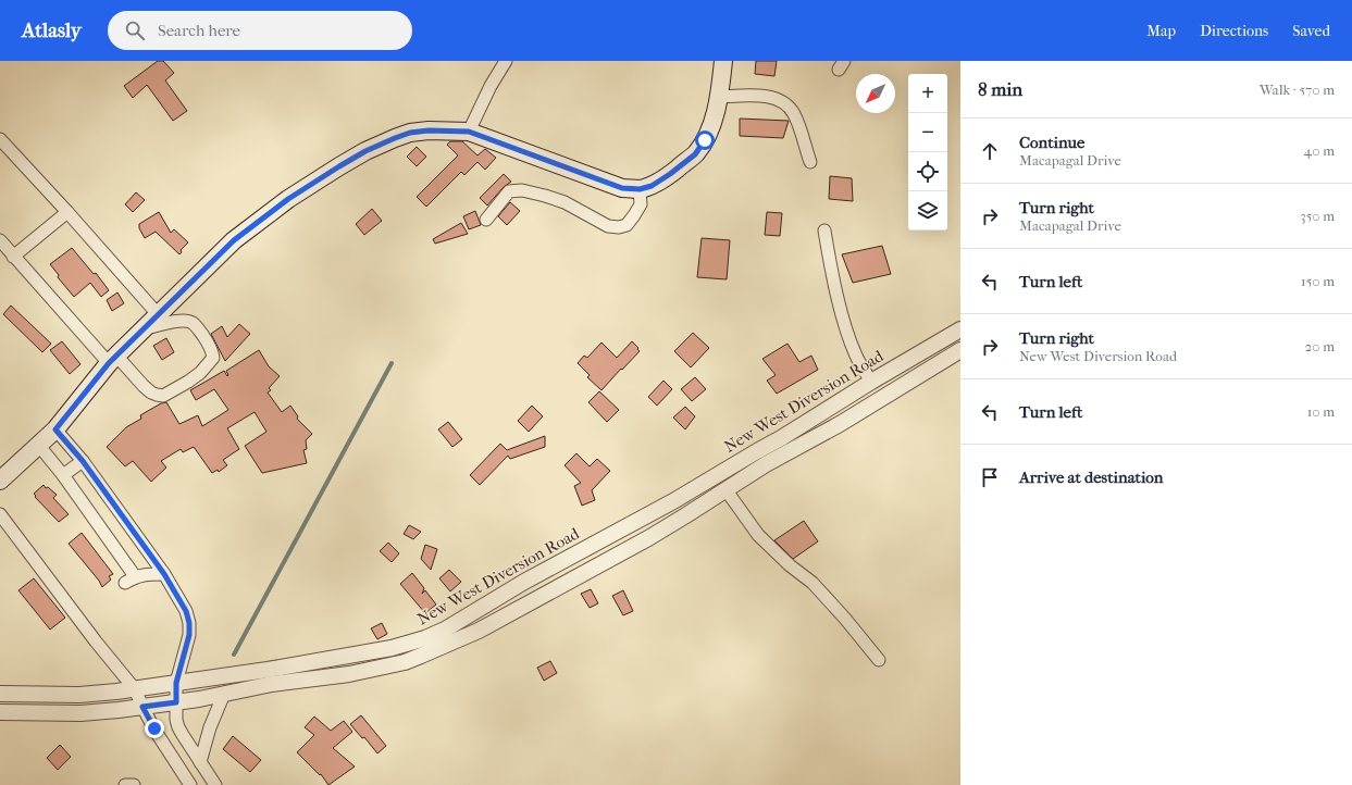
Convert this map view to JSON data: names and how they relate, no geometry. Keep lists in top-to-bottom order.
{
  "streets": {
    "street": ["New West Diversion Road"]
  },
  "north": "bottom left",
  "page": {
    "header": "Atlasly",
    "search": "Search here",
    "nav": ["Map", "Directions", "Saved"],
    "heading": ["8 min", "Walk · 570 m"],
    "map_buttons": ["+", "−"],
    "list": [
      ["Continue", "Macapagal Drive", "40 m"],
      ["Turn right", "Macapagal Drive", "350 m"],
      ["Turn left", "150 m"],
      ["Turn right", "New West Diversion Road", "20 m"],
      ["Turn left", "10 m"],
      "Arrive at destination"
    ]
  }
}
